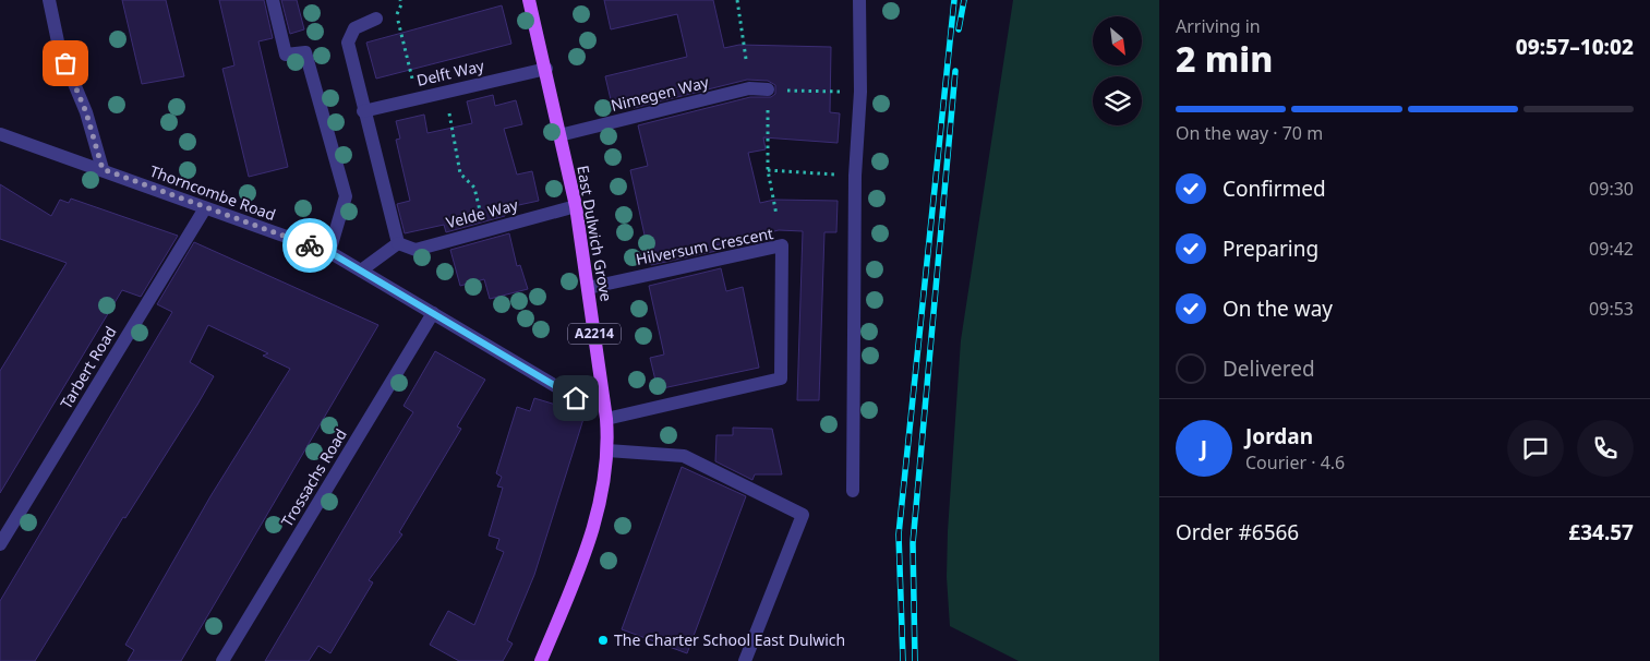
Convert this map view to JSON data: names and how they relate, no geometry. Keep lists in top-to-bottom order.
{
  "streets": {
    "main road": ["East Dulwich Grove", "A2214"],
    "street": [
      "Delft Way",
      "Nimegen Way",
      "Thorncombe Road",
      "Velde Way",
      "Hilversum Crescent",
      "Tarbert Road",
      "Trossachs Road"
    ]
  },
  "crossings": [
    ["Delft Way", "East Dulwich Grove"],
    ["Nimegen Way", "East Dulwich Grove"],
    ["Thorncombe Road", "Tarbert Road"],
    ["Thorncombe Road", "Trossachs Road"],
    ["Velde Way", "East Dulwich Grove"],
    ["East Dulwich Grove", "Hilversum Crescent"]
  ],
  "places": ["The Charter School East Dulwich"],
  "north": "bottom right",
  "page": {
    "heading": ["2 min", "Arriving in", "09:57–10:02"],
    "panel": [
      "Jordan",
      "Courier · 4.6",
      "Order #6566",
      "£34.57"
    ],
    "bar": "On the way · 70 m",
    "list": [
      ["Confirmed", "09:30"],
      ["Preparing", "09:42"],
      ["On the way", "09:53"],
      "Delivered"
    ],
    "round": "J"
  }
}
